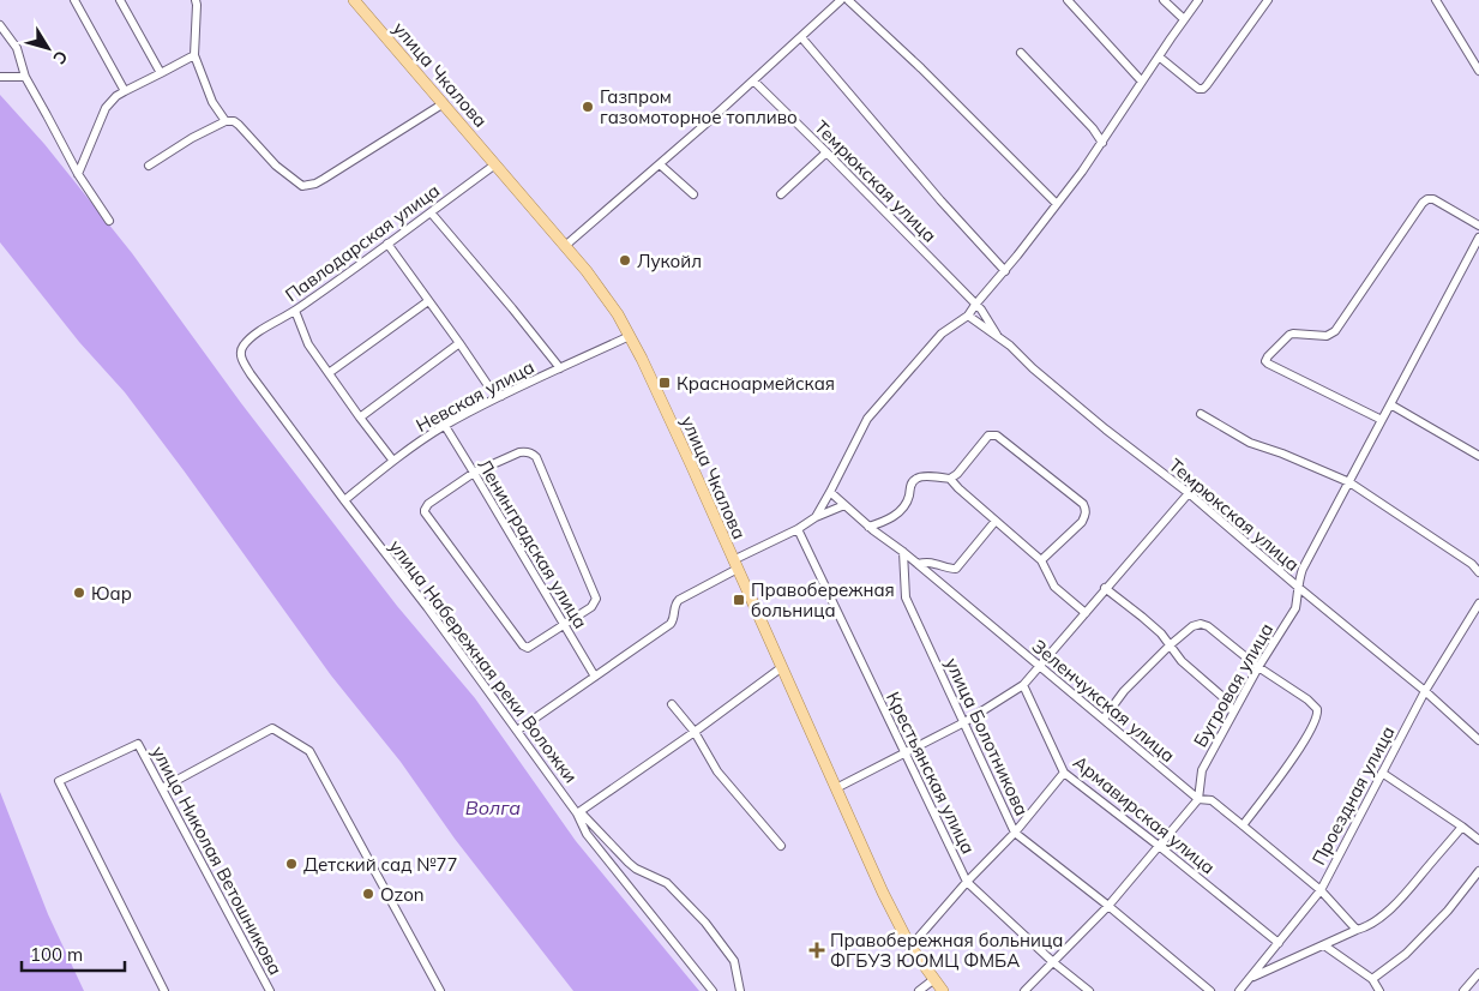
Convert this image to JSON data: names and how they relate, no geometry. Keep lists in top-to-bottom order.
{
  "streets": {
    "main road": ["улица Чкалова"],
    "street": [
      "Темрюкская улица",
      "Павлодарская улица",
      "Невская улица",
      "Ленинградская улица",
      "улица Набережная реки Воложки",
      "Бугровая улица",
      "Зеленчукская улица",
      "улица Болотникова",
      "Крестьянская улица",
      "Проездная улица",
      "Армавирская улица",
      "улица Николая Ветошникова"
    ]
  },
  "crossings": [
    ["улица Чкалова", "Павлодарская улица"],
    ["улица Чкалова", "Невская улица"],
    ["Темрюкская улица", "Бугровая улица"],
    ["Темрюкская улица", "Проездная улица"],
    ["Павлодарская улица", "улица Набережная реки Воложки"],
    ["Невская улица", "Ленинградская улица"],
    ["Невская улица", "улица Набережная реки Воложки"],
    ["Бугровая улица", "Зеленчукская улица"],
    ["Зеленчукская улица", "улица Болотникова"],
    ["Зеленчукская улица", "Проездная улица"],
    ["Проездная улица", "Армавирская улица"]
  ],
  "water": ["Волга"],
  "places": {
    "other": [
      "Газпром газомоторное топливо",
      "Лукойл",
      "Юар",
      "Детский сад №77",
      "Ozon"
    ],
    "transit": ["Красноармейская", "Правобережная больница"],
    "health": ["Правобережная больница ФГБУЗ ЮОМЦ ФМБА"]
  },
  "scale_bar": "100 m",
  "north": "bottom right"
}
